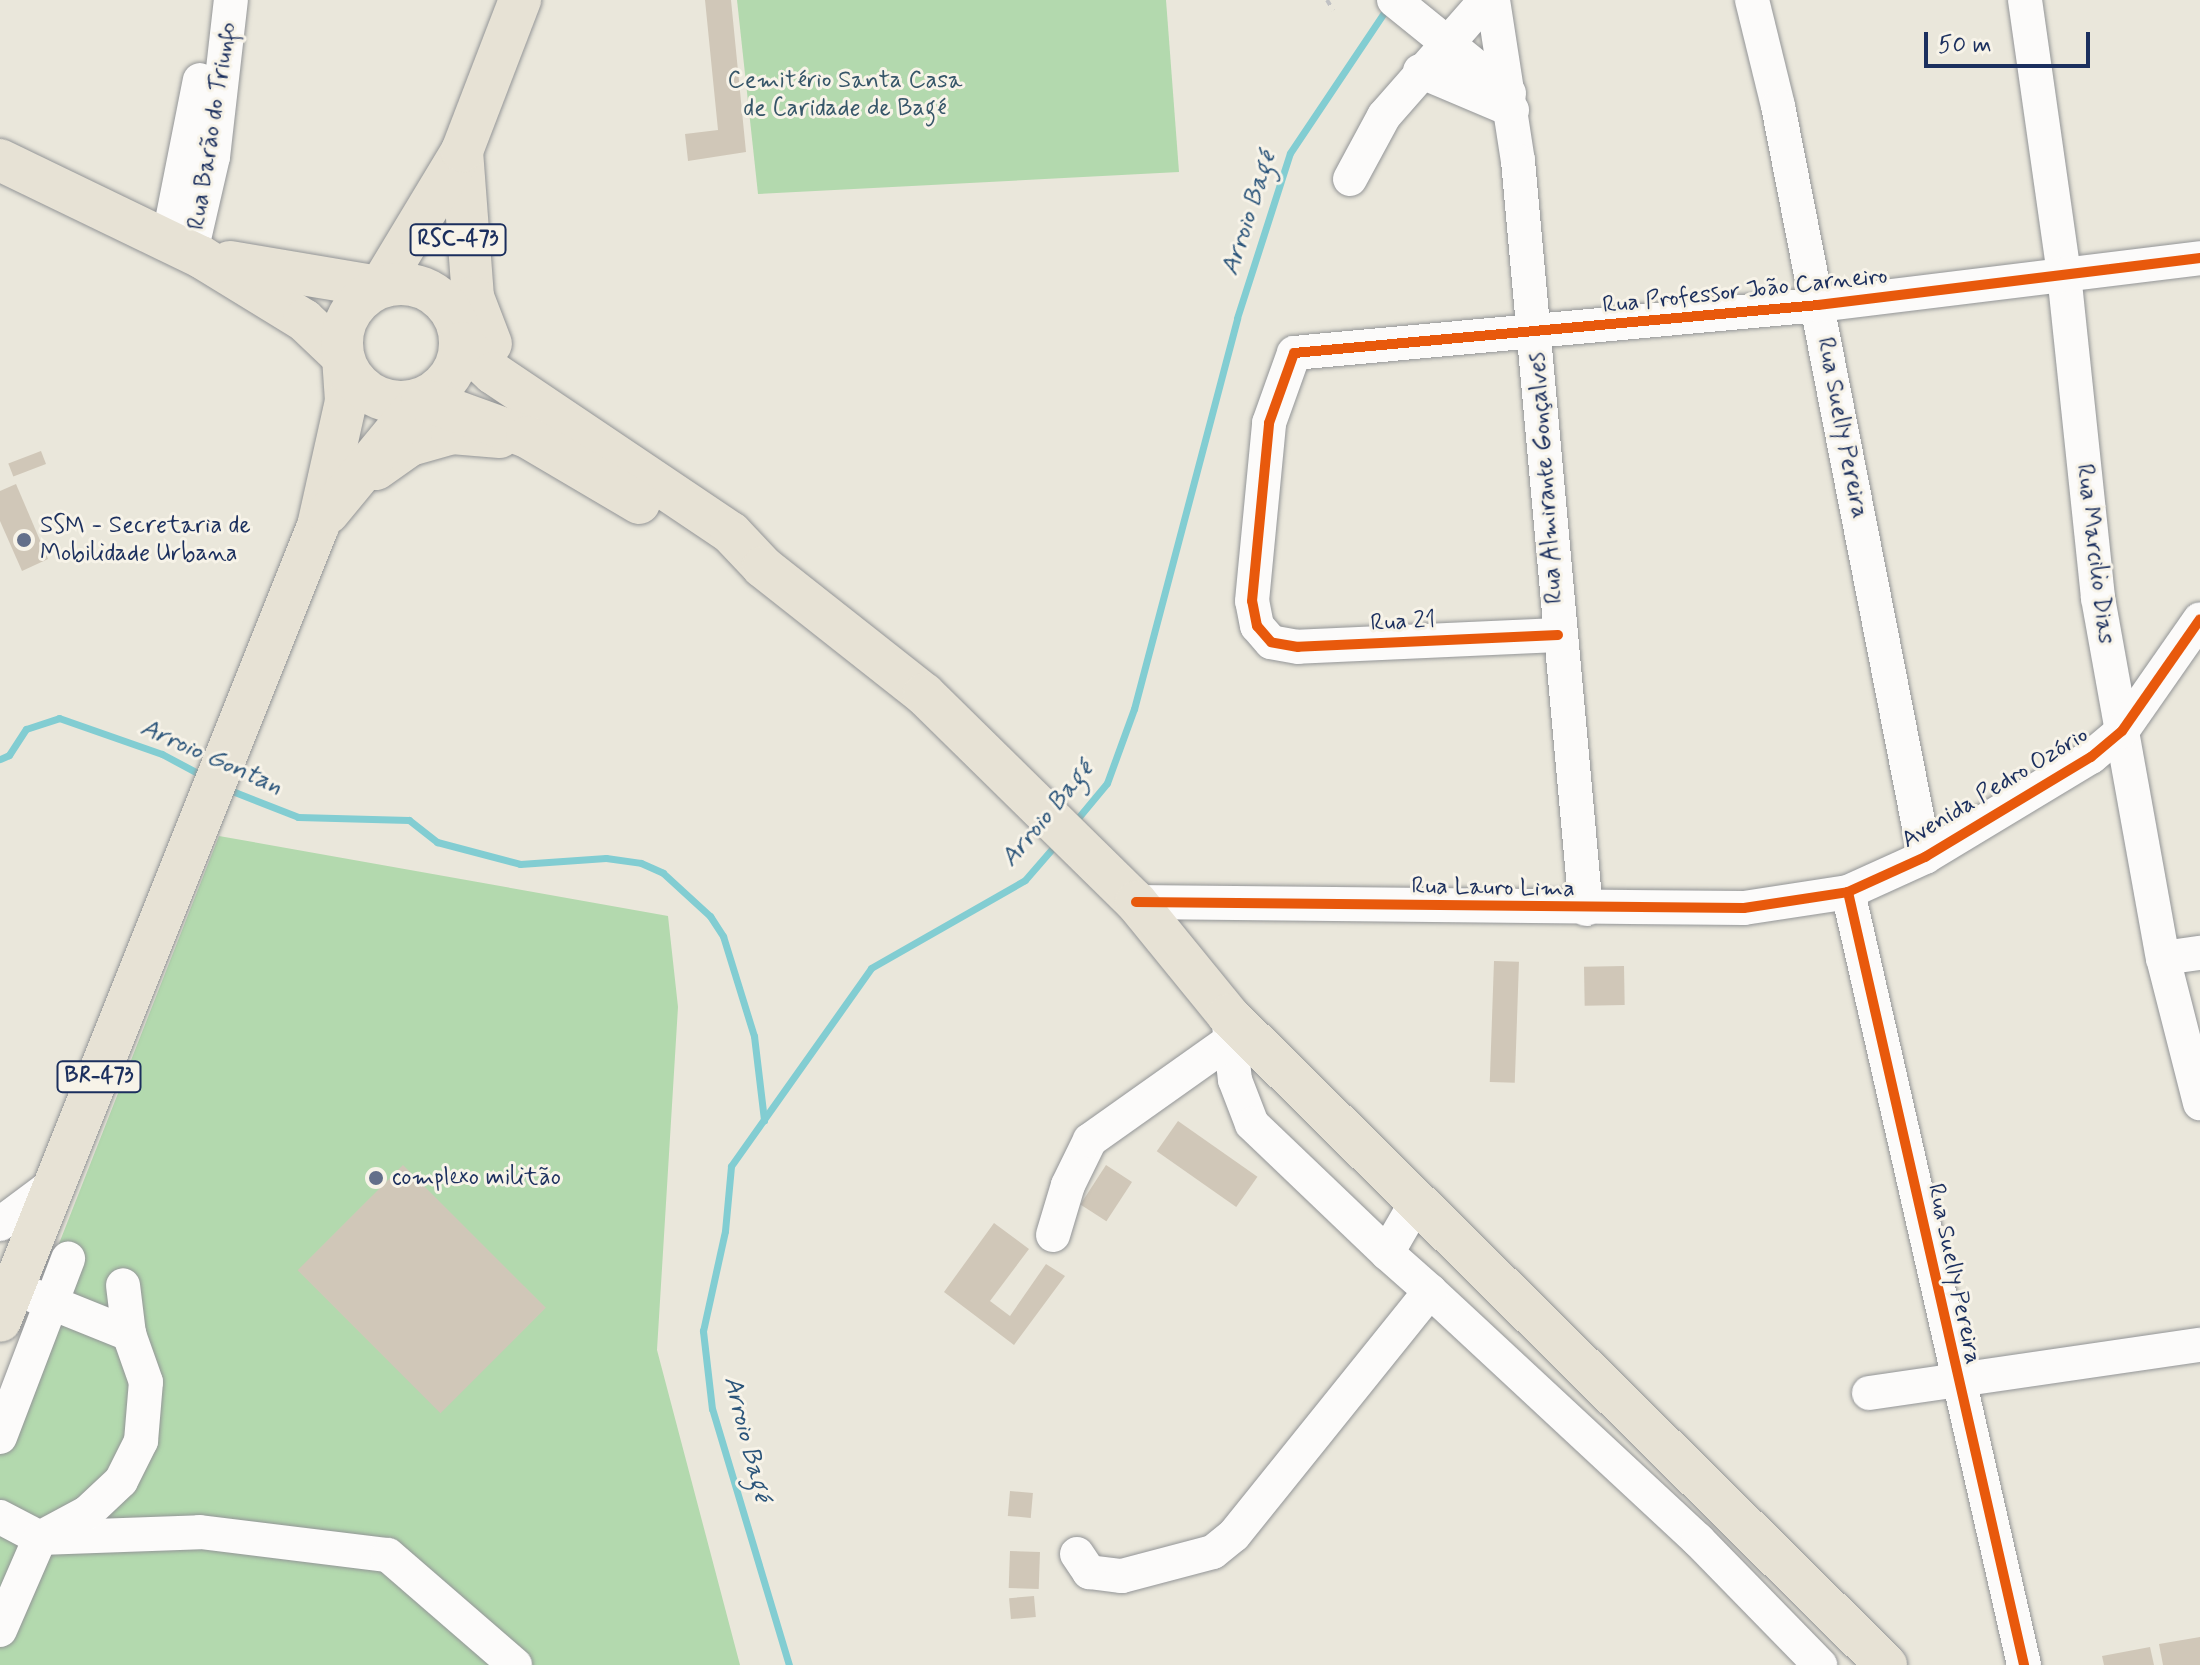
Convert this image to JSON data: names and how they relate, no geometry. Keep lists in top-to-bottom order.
{
  "streets": {
    "main road": ["RSC-473", "BR-473"],
    "street": [
      "Rua Barão do Triunfo",
      "Rua Professor João Carneiro",
      "Rua Suelly Pereira",
      "Rua Almirante Gonçalves",
      "Rua Marcilio Dias",
      "Rua 21",
      "Avenida Pedro Ozório",
      "Rua Lauro Lima"
    ]
  },
  "crossings": [
    ["Rua Professor João Carneiro", "Rua Suelly Pereira"],
    ["Rua Professor João Carneiro", "Rua Almirante Gonçalves"],
    ["Rua Professor João Carneiro", "Rua Marcilio Dias"],
    ["Rua Professor João Carneiro", "Rua 21"],
    ["Rua Suelly Pereira", "Avenida Pedro Ozório"],
    ["Rua Suelly Pereira", "Rua Lauro Lima"],
    ["Rua Almirante Gonçalves", "Rua 21"],
    ["Rua Almirante Gonçalves", "Rua Lauro Lima"],
    ["Rua Marcilio Dias", "Avenida Pedro Ozório"],
    ["Avenida Pedro Ozório", "Rua Lauro Lima"]
  ],
  "water": ["Arroio Bagé", "Arroio Gontan"],
  "parks": ["Cemitério Santa Casa de Caridade de Bagé"],
  "places": ["SSM - Secretaria de Mobilidade Urbana", "complexo militão"],
  "scale_bar": "50 m"
}
